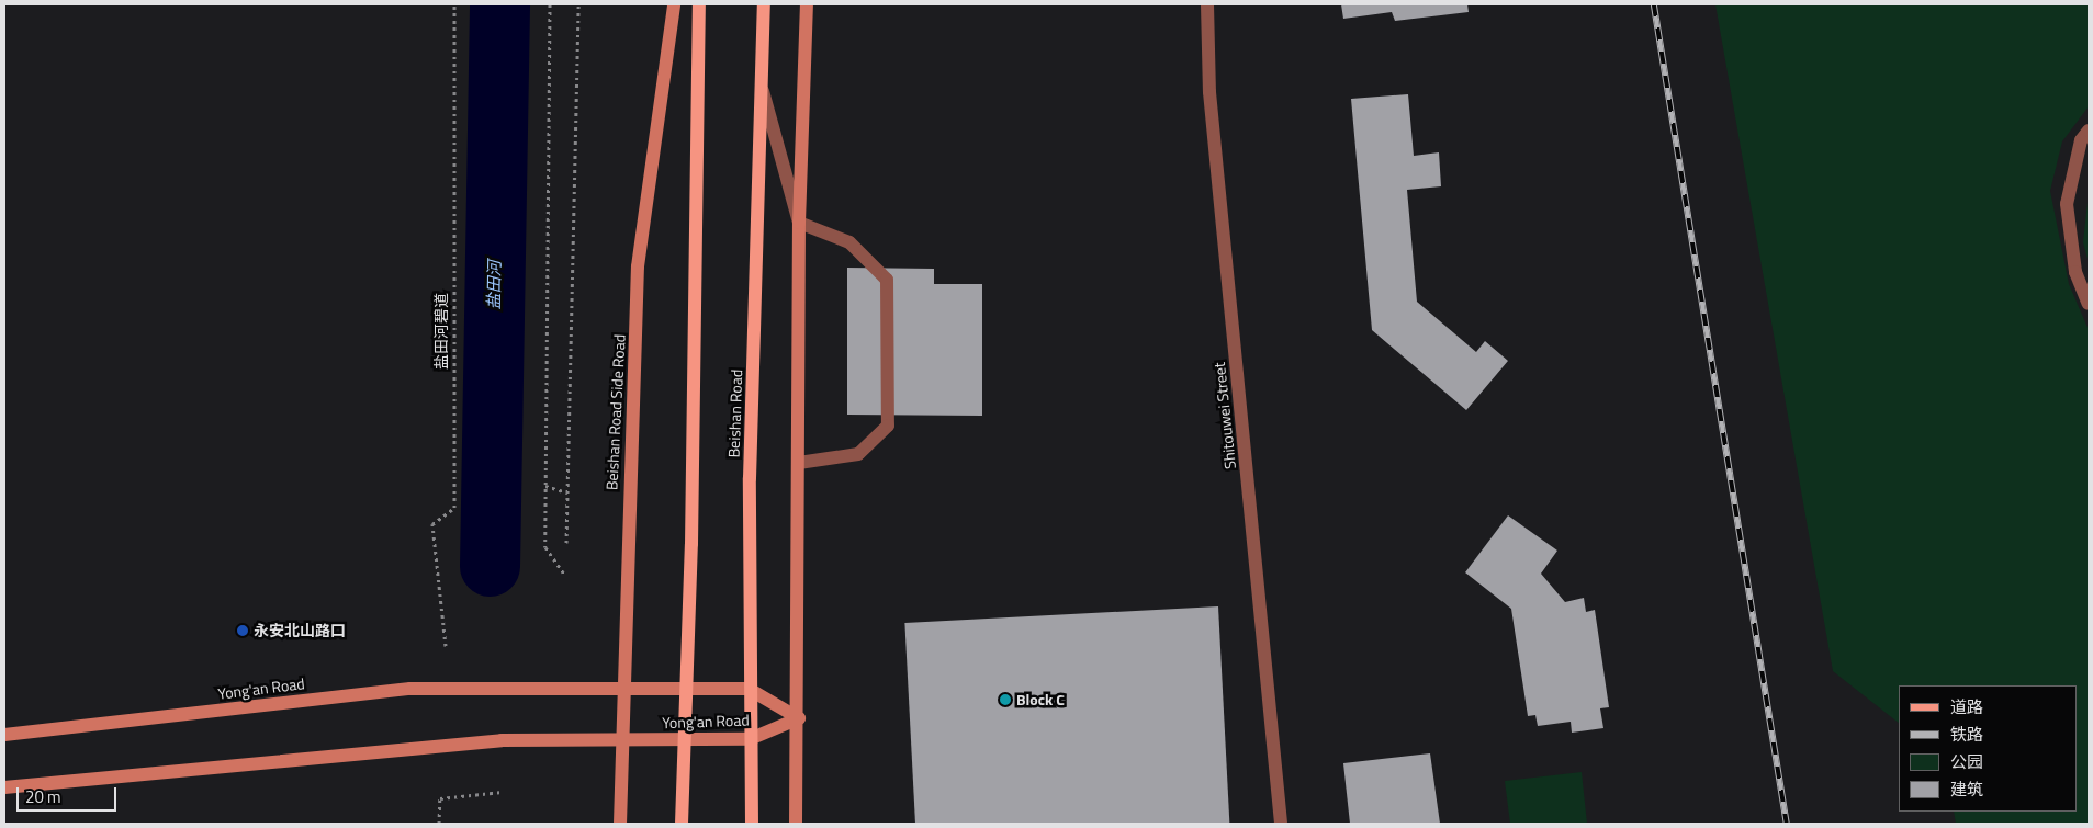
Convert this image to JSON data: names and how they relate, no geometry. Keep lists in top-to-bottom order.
{
  "streets": {
    "main road": ["Beishan Road"],
    "street": ["Beishan Road Side Road", "Shitouwei Street", "Yong'an Road"],
    "path": ["盐田河碧道"]
  },
  "crossings": [
    ["Beishan Road Side Road", "Yong'an Road"],
    ["Beishan Road", "Yong'an Road"]
  ],
  "water": ["盐田河"],
  "places": ["永安北山路口", "Block C"],
  "legend": [
    "道路",
    "铁路",
    "公园",
    "建筑"
  ],
  "scale_bar": "20 m"
}
